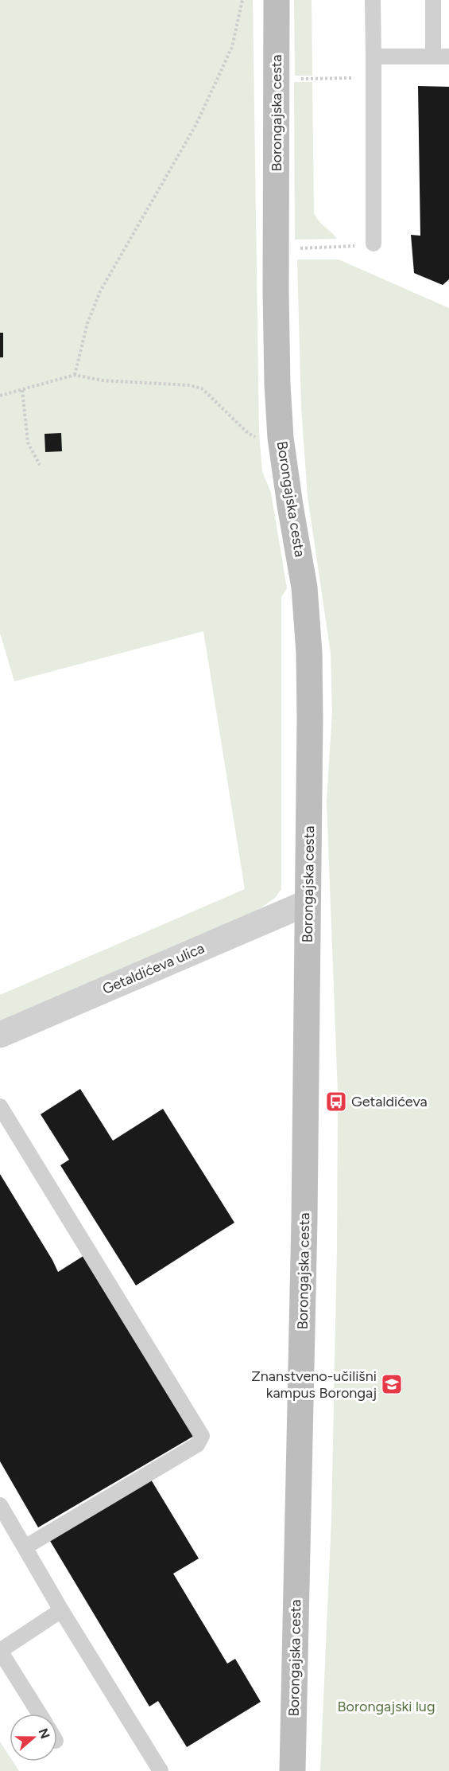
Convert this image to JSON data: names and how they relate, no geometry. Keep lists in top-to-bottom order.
{
  "streets": {
    "street": ["Borongajska cesta", "Getaldićeva ulica"]
  },
  "crossings": [
    ["Borongajska cesta", "Getaldićeva ulica"]
  ],
  "parks": ["Borongajski lug"],
  "places": {
    "bus stop": ["Getaldićeva"],
    "school or university": ["Znanstveno-učilišni kampus Borongaj"]
  },
  "north": "right"
}
